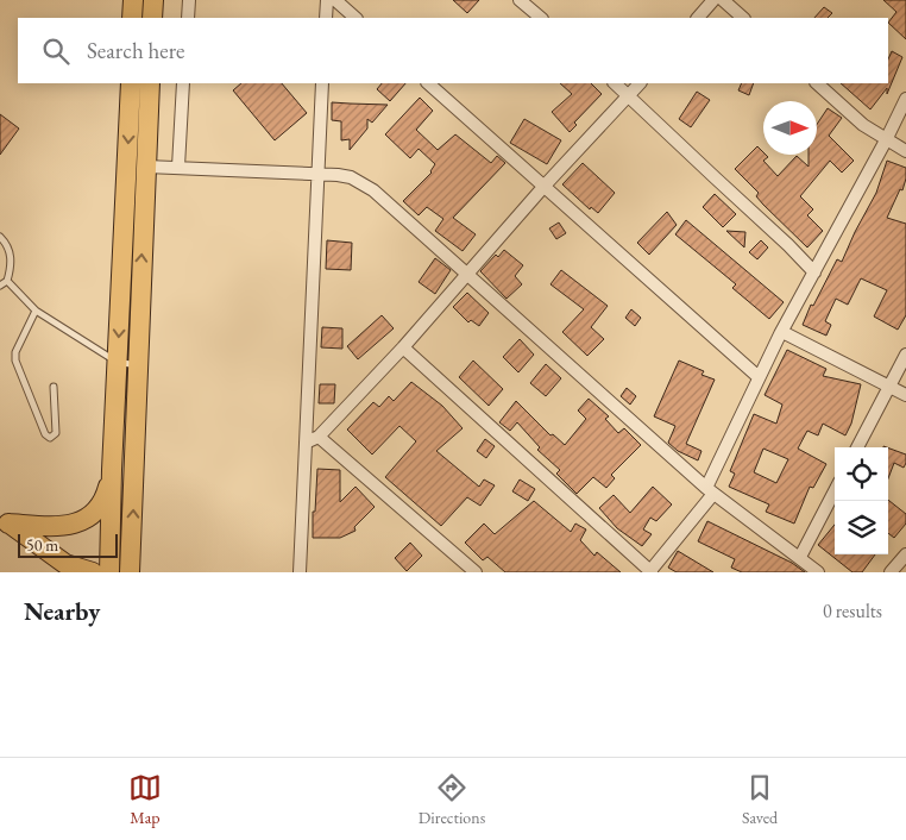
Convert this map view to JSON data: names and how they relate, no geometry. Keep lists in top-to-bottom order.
{
  "scale_bar": "50 m",
  "north": "right",
  "page": {
    "search": "Search here",
    "scale": "50 m",
    "heading": ["Nearby", "0 results"],
    "nav": ["Map", "Directions", "Saved"]
  }
}
